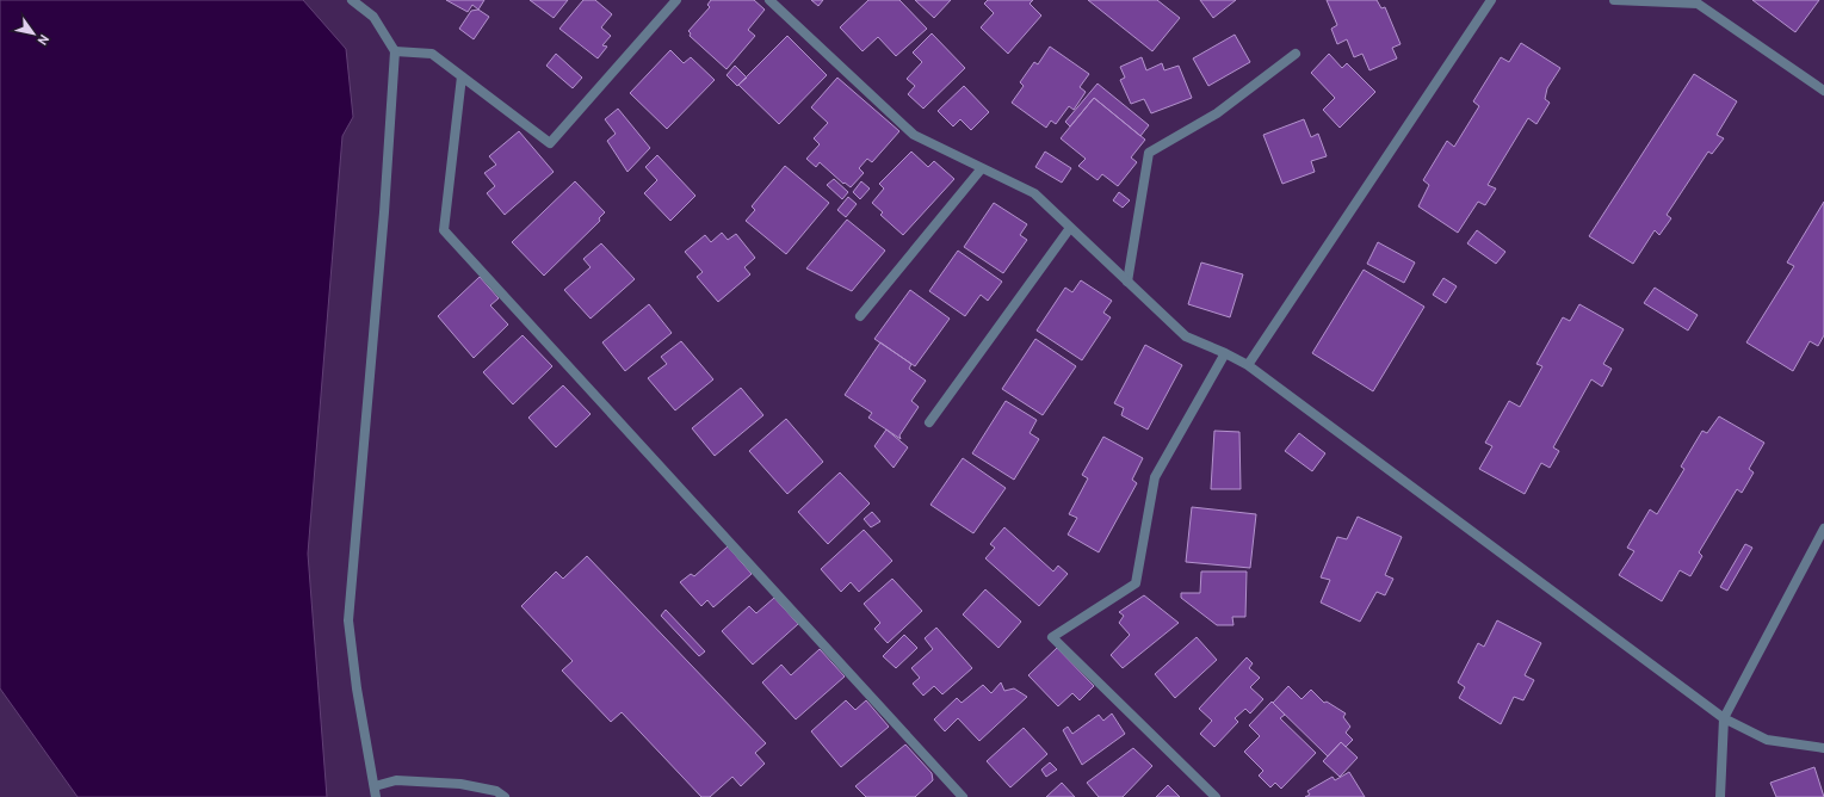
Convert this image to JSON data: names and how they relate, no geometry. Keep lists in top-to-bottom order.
{
  "north": "bottom right"
}
